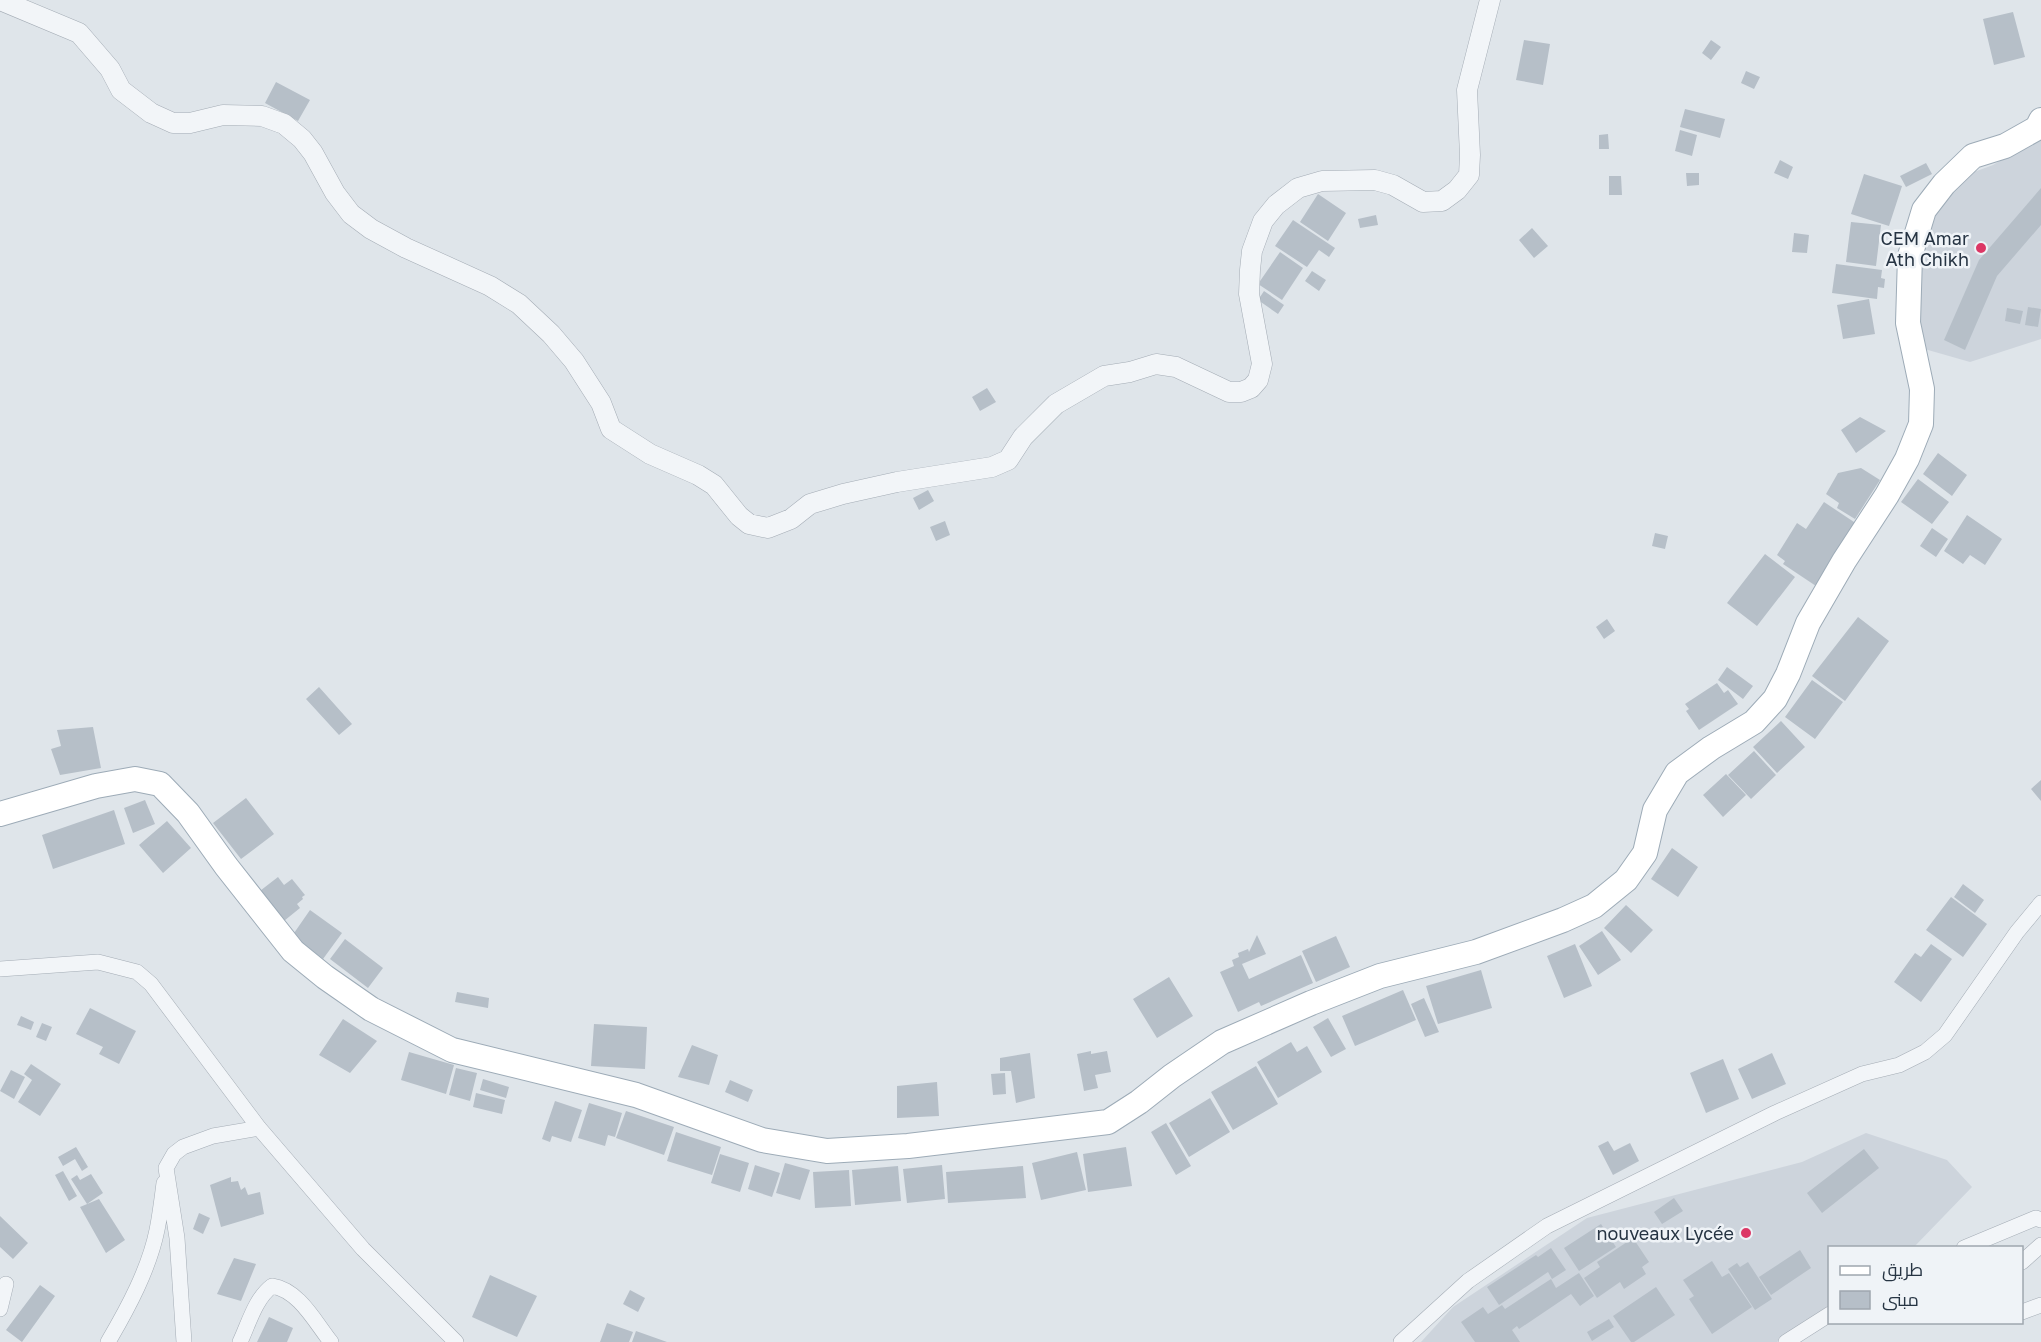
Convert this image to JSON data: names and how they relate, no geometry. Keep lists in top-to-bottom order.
{
  "places": ["CEM Amar Ath Chikh", "nouveaux Lycée"],
  "legend": ["طريق", "مبنى"]
}
